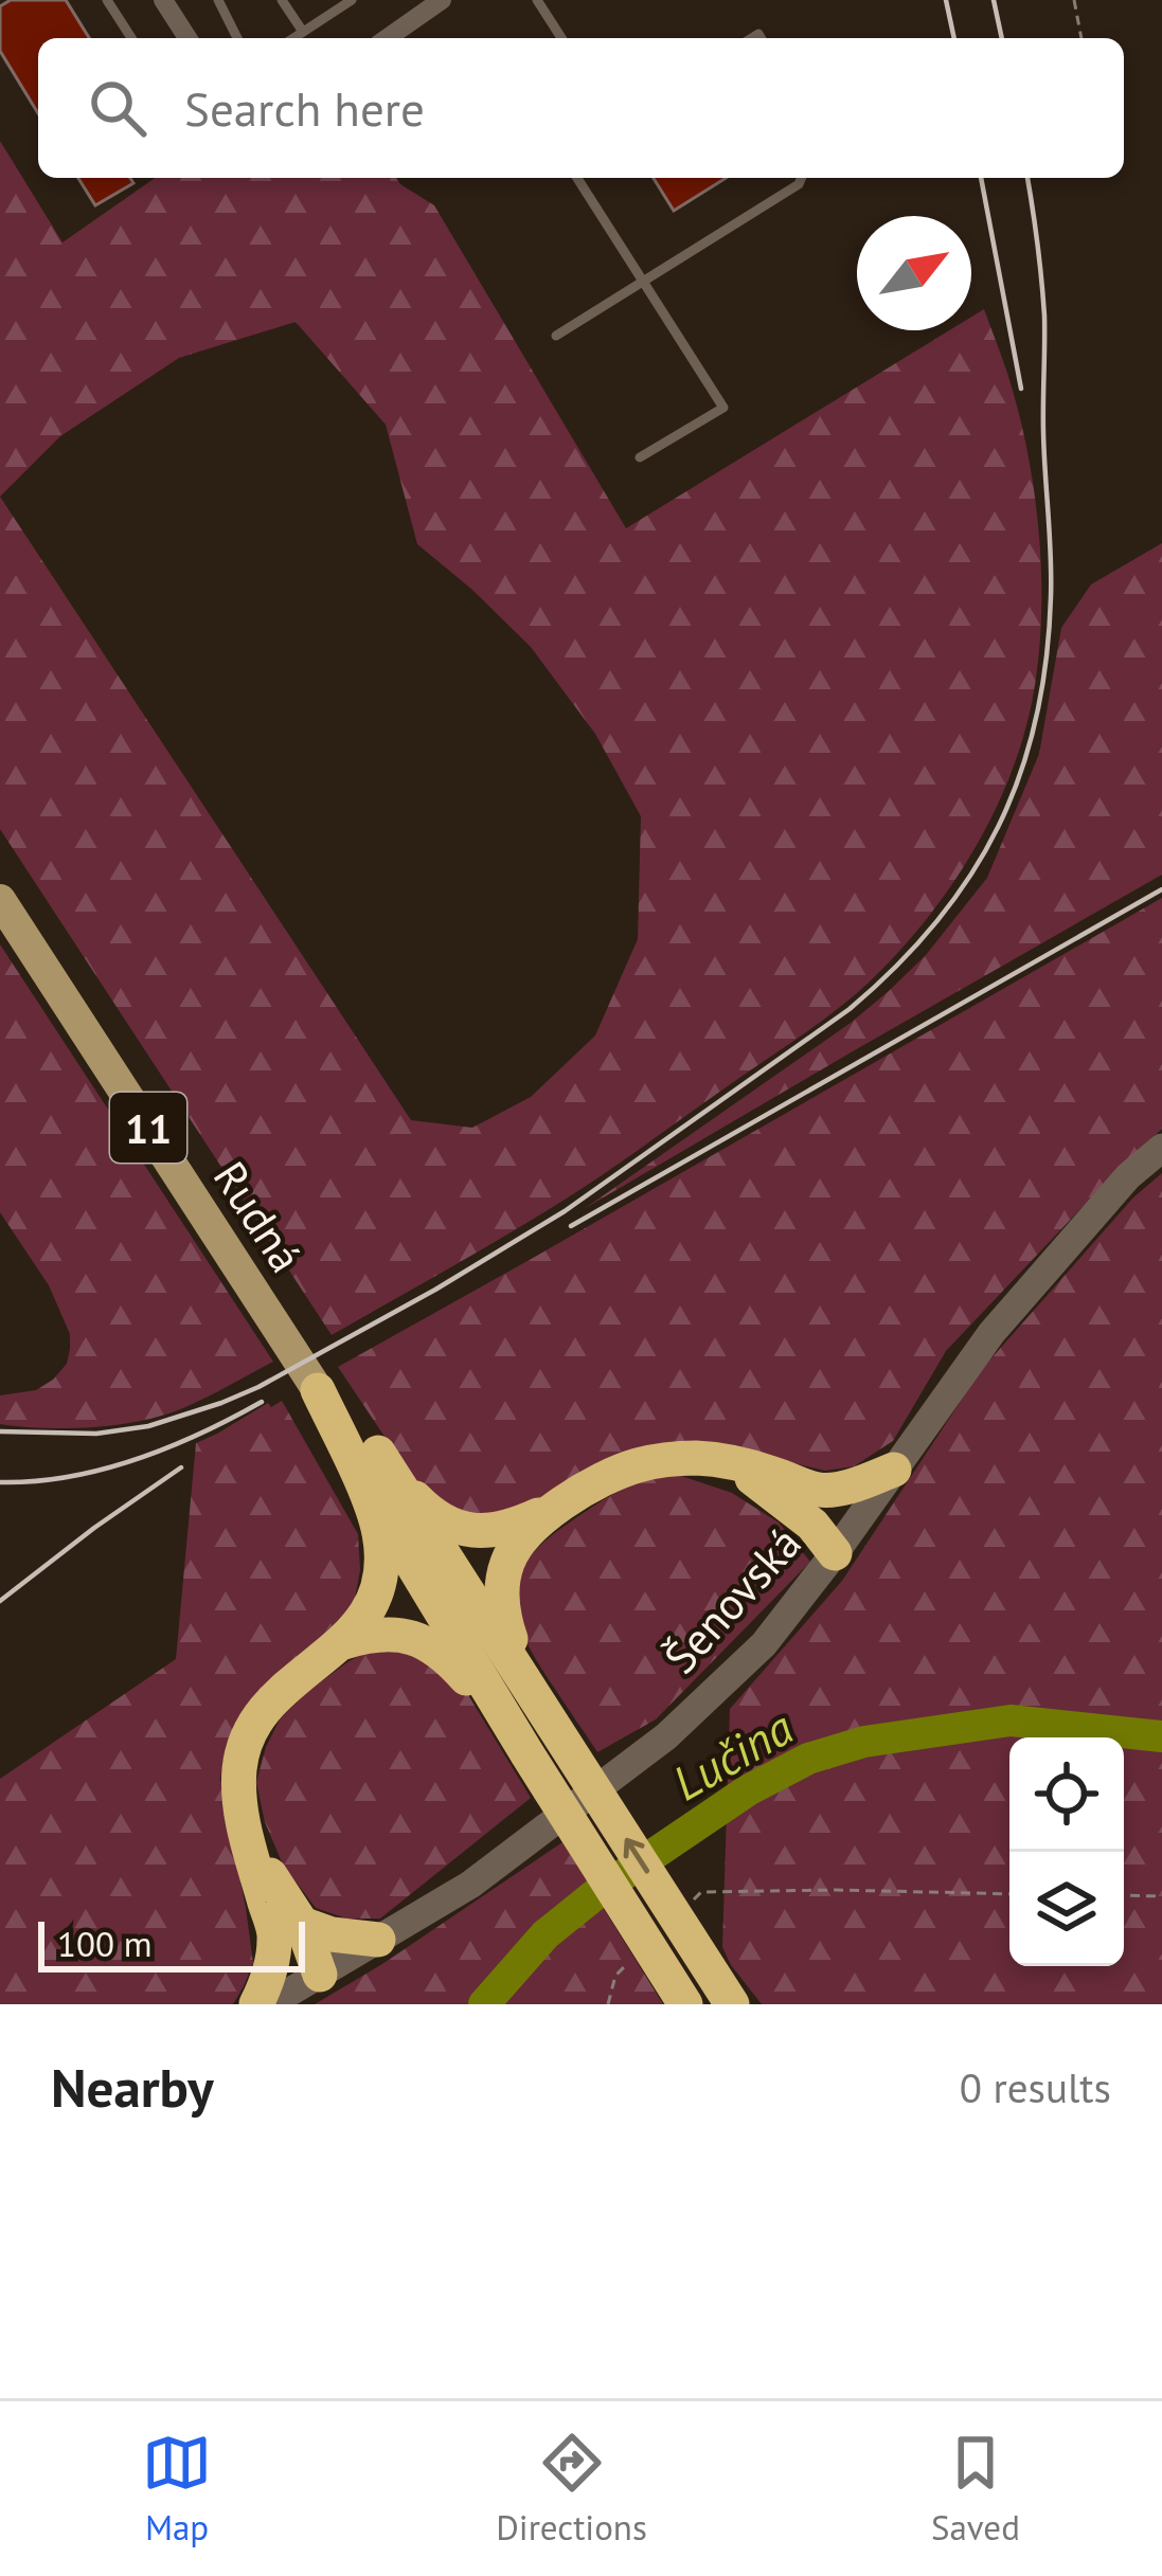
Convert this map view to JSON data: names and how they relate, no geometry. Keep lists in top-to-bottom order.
{
  "streets": {
    "highway": ["11"],
    "main road": ["Rudná"],
    "street": ["Šenovská"]
  },
  "crossings": [
    ["11", "Rudná"]
  ],
  "water": ["Lučina"],
  "scale_bar": "100 m",
  "north": "top right",
  "page": {
    "search": "Search here",
    "scale": "100 m",
    "heading": ["Nearby", "0 results"],
    "nav": ["Map", "Directions", "Saved"]
  }
}
